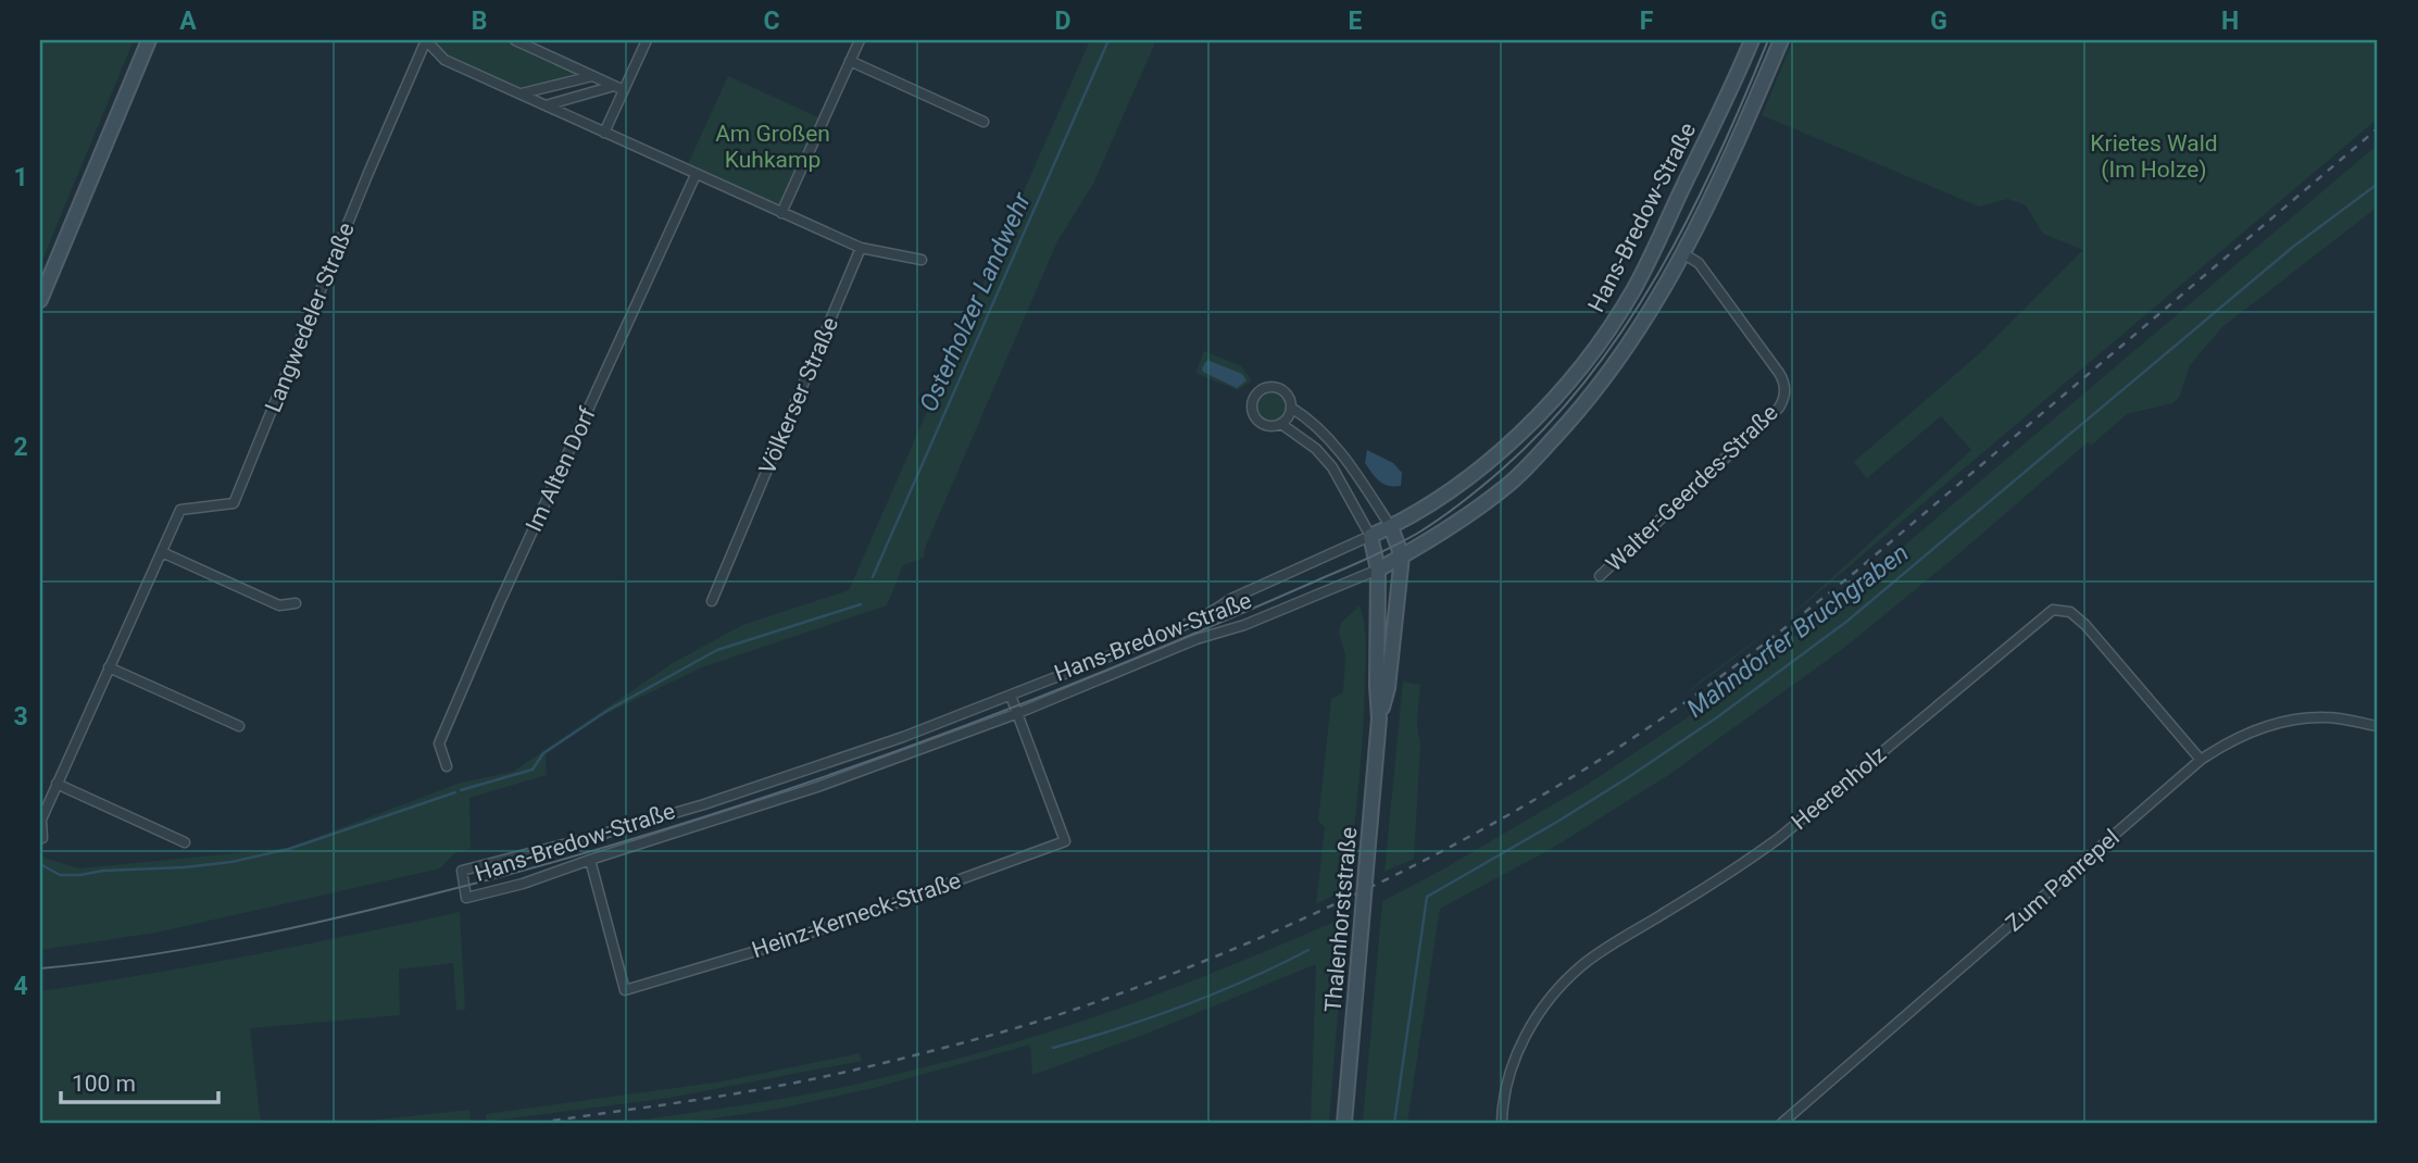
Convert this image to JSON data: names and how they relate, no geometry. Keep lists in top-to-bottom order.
{
  "streets": {
    "main road": ["Hans-Bredow-Straße", "Thalenhorststraße"],
    "street": [
      "Langwedeler Straße",
      "Völkerser Straße",
      "Im Alten Dorf",
      "Walter-Geerdes-Straße",
      "Heerenholz",
      "Zum Panrepel",
      "Heinz-Kerneck-Straße"
    ]
  },
  "crossings": [
    ["Hans-Bredow-Straße", "Walter-Geerdes-Straße"],
    ["Hans-Bredow-Straße", "Heinz-Kerneck-Straße"],
    ["Hans-Bredow-Straße", "Thalenhorststraße"],
    ["Heerenholz", "Zum Panrepel"]
  ],
  "water": ["Osterholzer Landwehr", "Mahndorfer Bruchgraben"],
  "parks": ["Am Großen Kuhkamp", "Krietes Wald (Im Holze)"],
  "scale_bar": "100 m",
  "grid": {
    "columns": [
      "A",
      "B",
      "C",
      "D",
      "E",
      "F",
      "G",
      "H"
    ],
    "rows": [
      "1",
      "2",
      "3",
      "4"
    ]
  }
}
